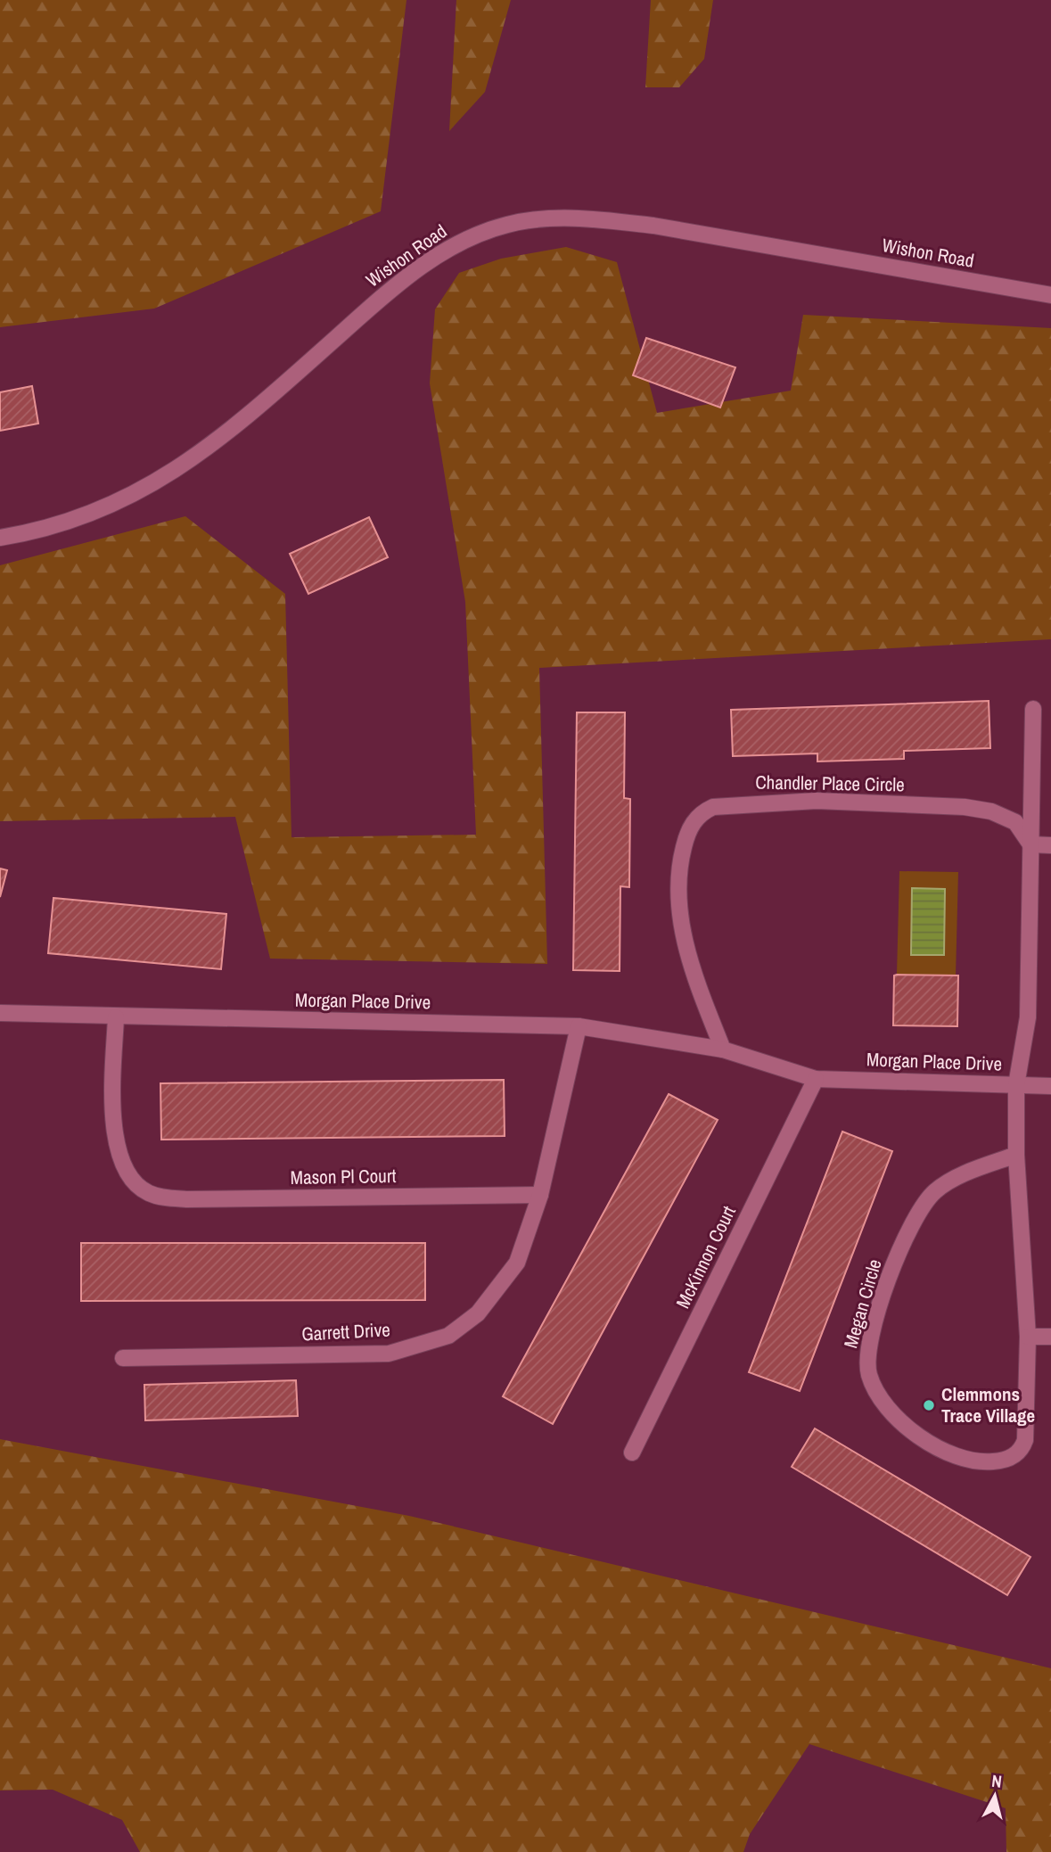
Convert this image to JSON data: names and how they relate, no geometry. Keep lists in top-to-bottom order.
{
  "streets": {
    "street": [
      "Wishon Road",
      "Chandler Place Circle",
      "Morgan Place Drive",
      "Mason Pl Court",
      "McKinnon Court",
      "Megan Circle",
      "Garrett Drive"
    ]
  },
  "crossings": [
    ["Chandler Place Circle", "Morgan Place Drive"],
    ["Morgan Place Drive", "Mason Pl Court"],
    ["Morgan Place Drive", "McKinnon Court"],
    ["Morgan Place Drive", "Megan Circle"],
    ["Morgan Place Drive", "Garrett Drive"],
    ["Mason Pl Court", "Garrett Drive"]
  ],
  "places": ["Clemmons Trace Village"],
  "north": "top"
}
